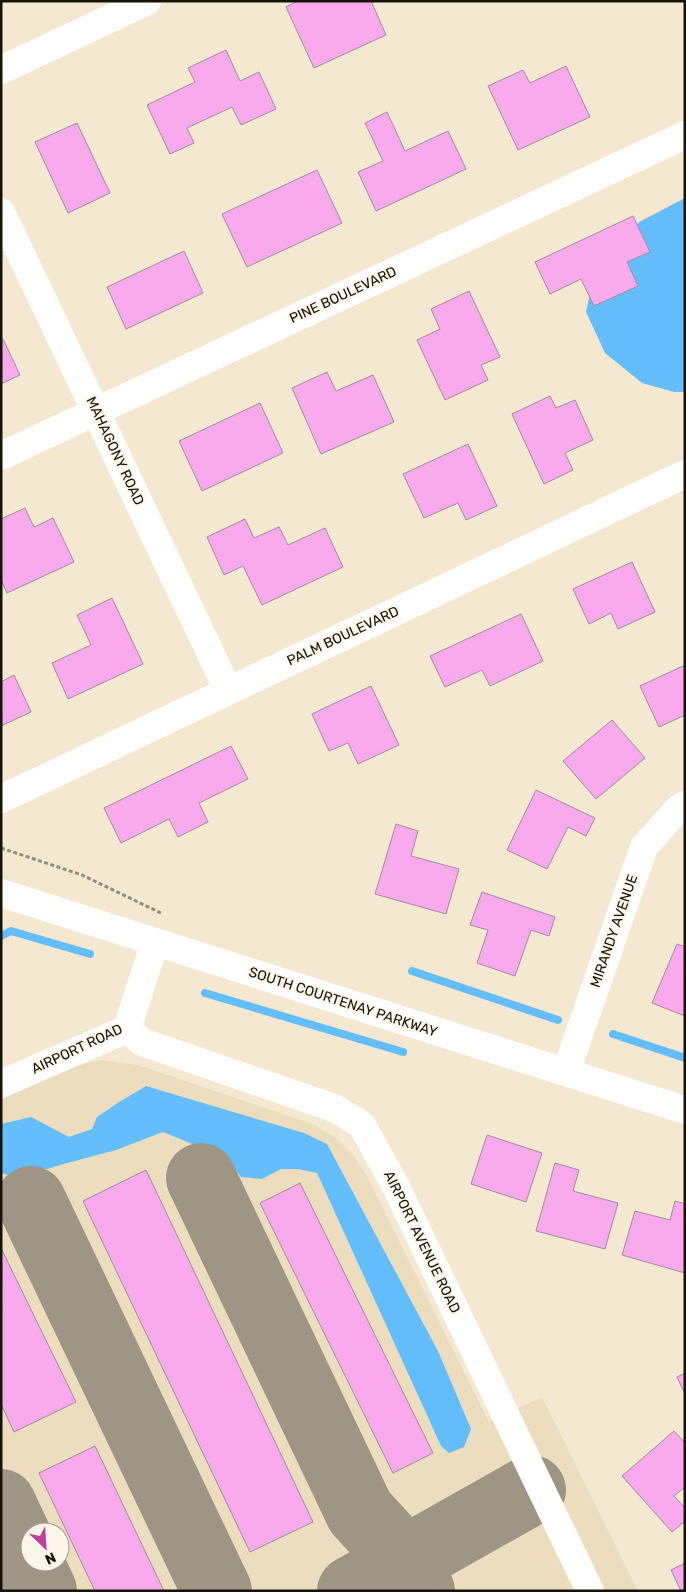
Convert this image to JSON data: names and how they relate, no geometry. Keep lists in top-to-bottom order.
{
  "streets": {
    "street": [
      "PINE BOULEVARD",
      "MAHAGONY ROAD",
      "PALM BOULEVARD",
      "MIRANDY AVENUE",
      "SOUTH COURTENAY PARKWAY",
      "AIRPORT ROAD",
      "AIRPORT AVENUE ROAD"
    ]
  },
  "crossings": [
    ["PINE BOULEVARD", "MAHAGONY ROAD"],
    ["MAHAGONY ROAD", "PALM BOULEVARD"],
    ["MIRANDY AVENUE", "SOUTH COURTENAY PARKWAY"],
    ["SOUTH COURTENAY PARKWAY", "AIRPORT ROAD"],
    ["AIRPORT ROAD", "AIRPORT AVENUE ROAD"]
  ],
  "north": "bottom right"
}
